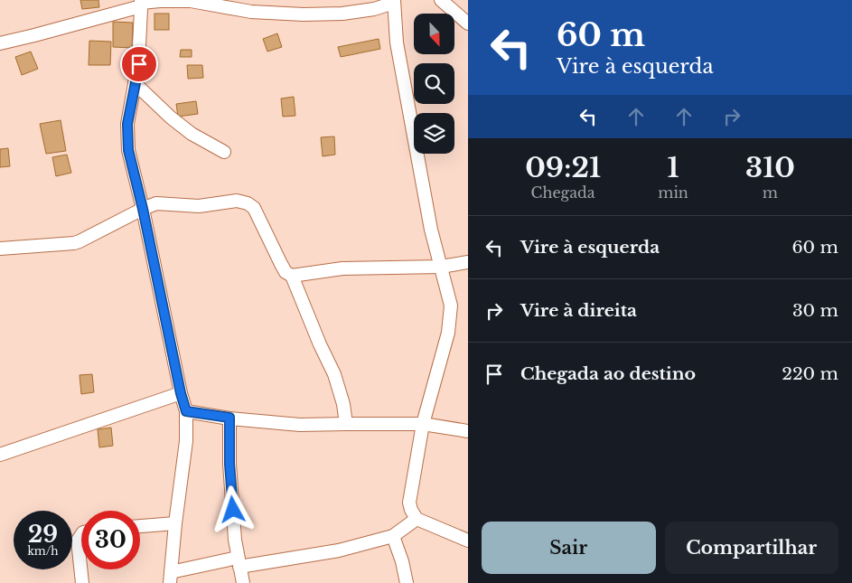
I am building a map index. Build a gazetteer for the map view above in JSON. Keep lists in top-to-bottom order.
{
  "north": "bottom",
  "page": {
    "turn": ["60 m", "Vire à esquerda"],
    "eta": [
      "09:21",
      "Chegada",
      "1",
      "min",
      "310",
      "m"
    ],
    "list": [
      {
        "name": "Vire à esquerda",
        "value": "60 m"
      },
      {
        "name": "Vire à direita",
        "value": "30 m"
      },
      {
        "name": "Chegada ao destino",
        "value": "220 m"
      }
    ],
    "speed": "29 km/h",
    "limit": "30",
    "buttons": ["Sair", "Compartilhar"]
  }
}
